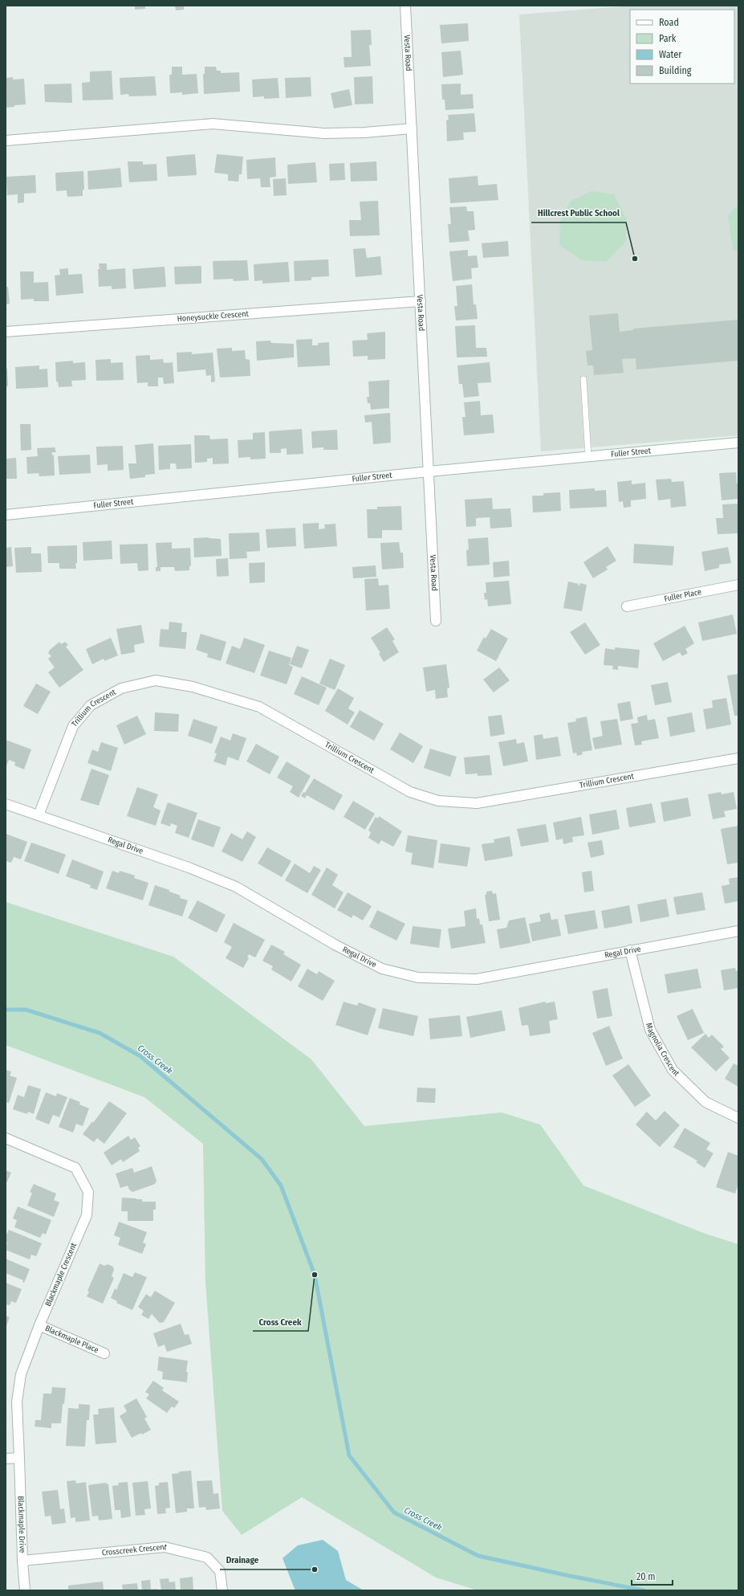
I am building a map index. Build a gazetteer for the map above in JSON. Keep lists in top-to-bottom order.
{
  "streets": {
    "street": [
      "Vesta Road",
      "Honeysuckle Crescent",
      "Fuller Street",
      "Fuller Place",
      "Trillium Crescent",
      "Regal Drive",
      "Magnolia Crescent",
      "Blackmaple Crescent",
      "Blackmaple Place",
      "Blackmaple Drive",
      "Crosscreek Crescent"
    ]
  },
  "crossings": [
    ["Vesta Road", "Honeysuckle Crescent"],
    ["Vesta Road", "Fuller Street"],
    ["Trillium Crescent", "Regal Drive"],
    ["Regal Drive", "Magnolia Crescent"],
    ["Blackmaple Crescent", "Blackmaple Place"],
    ["Blackmaple Crescent", "Blackmaple Drive"],
    ["Blackmaple Drive", "Crosscreek Crescent"]
  ],
  "water": ["Cross Creek"],
  "places": ["Hillcrest Public School", "Cross Creek", "Drainage"],
  "legend": [
    "Road",
    "Park",
    "Water",
    "Building"
  ],
  "scale_bar": "20 m"
}
